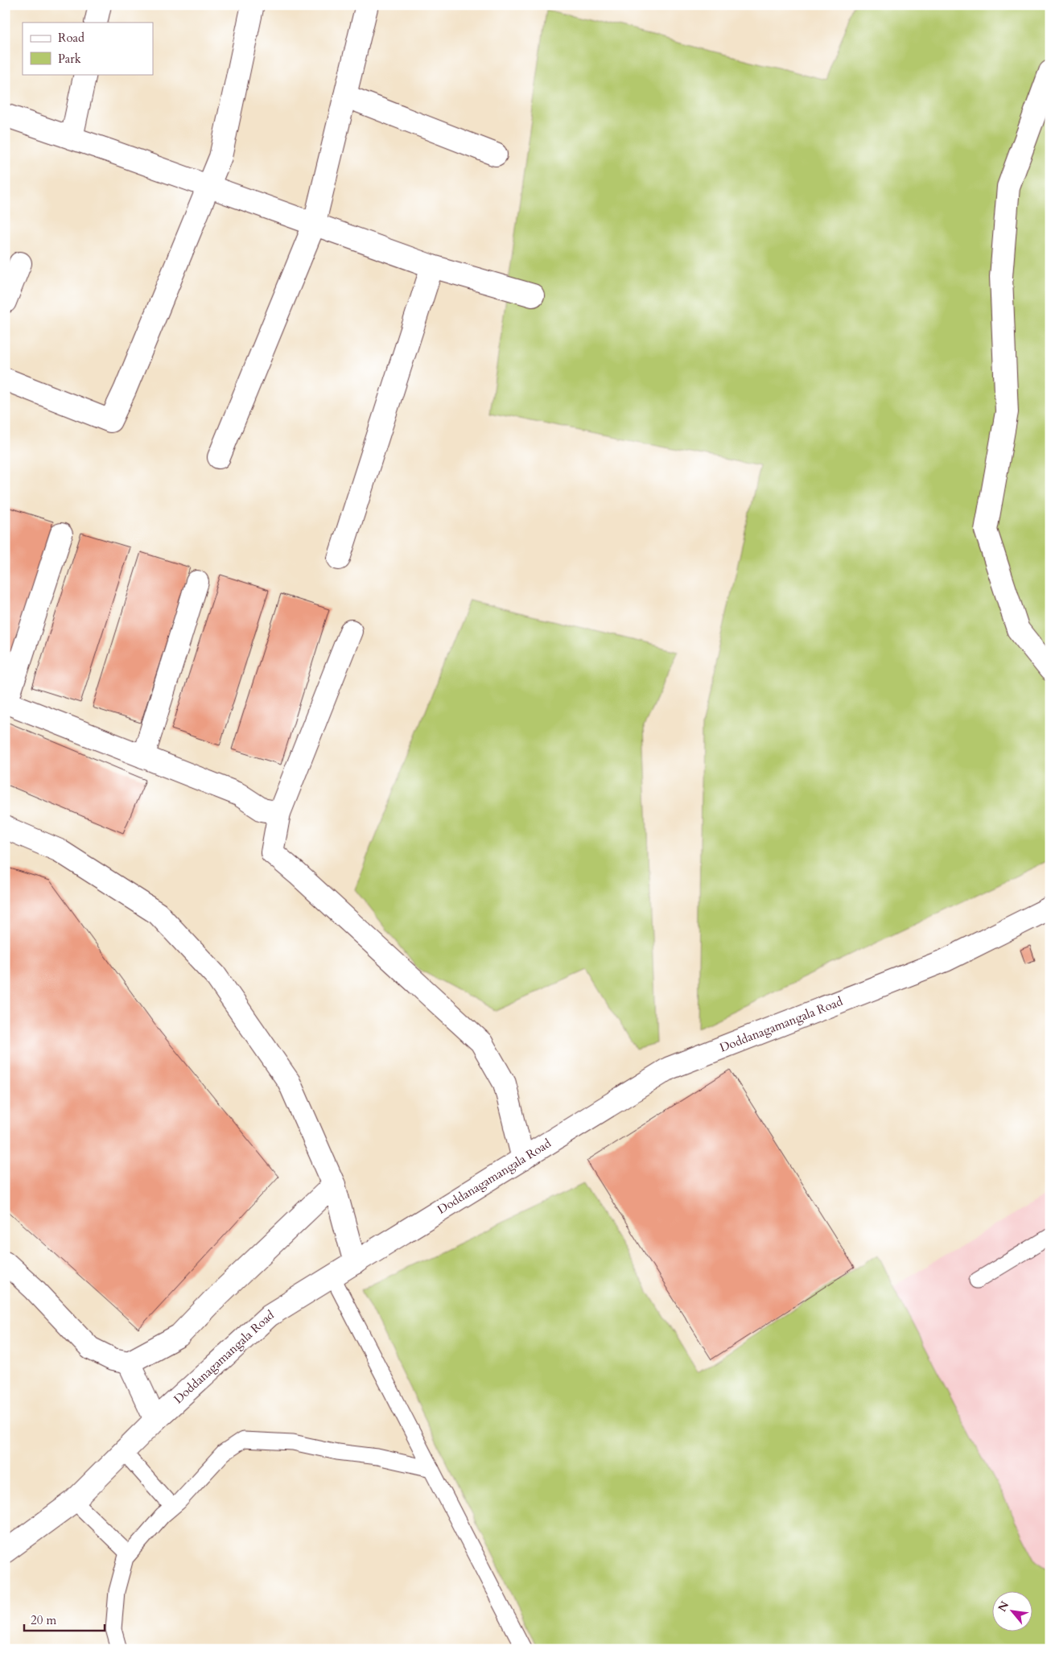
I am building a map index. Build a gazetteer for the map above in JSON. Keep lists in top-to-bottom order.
{
  "streets": {
    "street": ["Doddanagamangala Road"]
  },
  "legend": ["Road", "Park"],
  "scale_bar": "20 m",
  "north": "top left"
}
